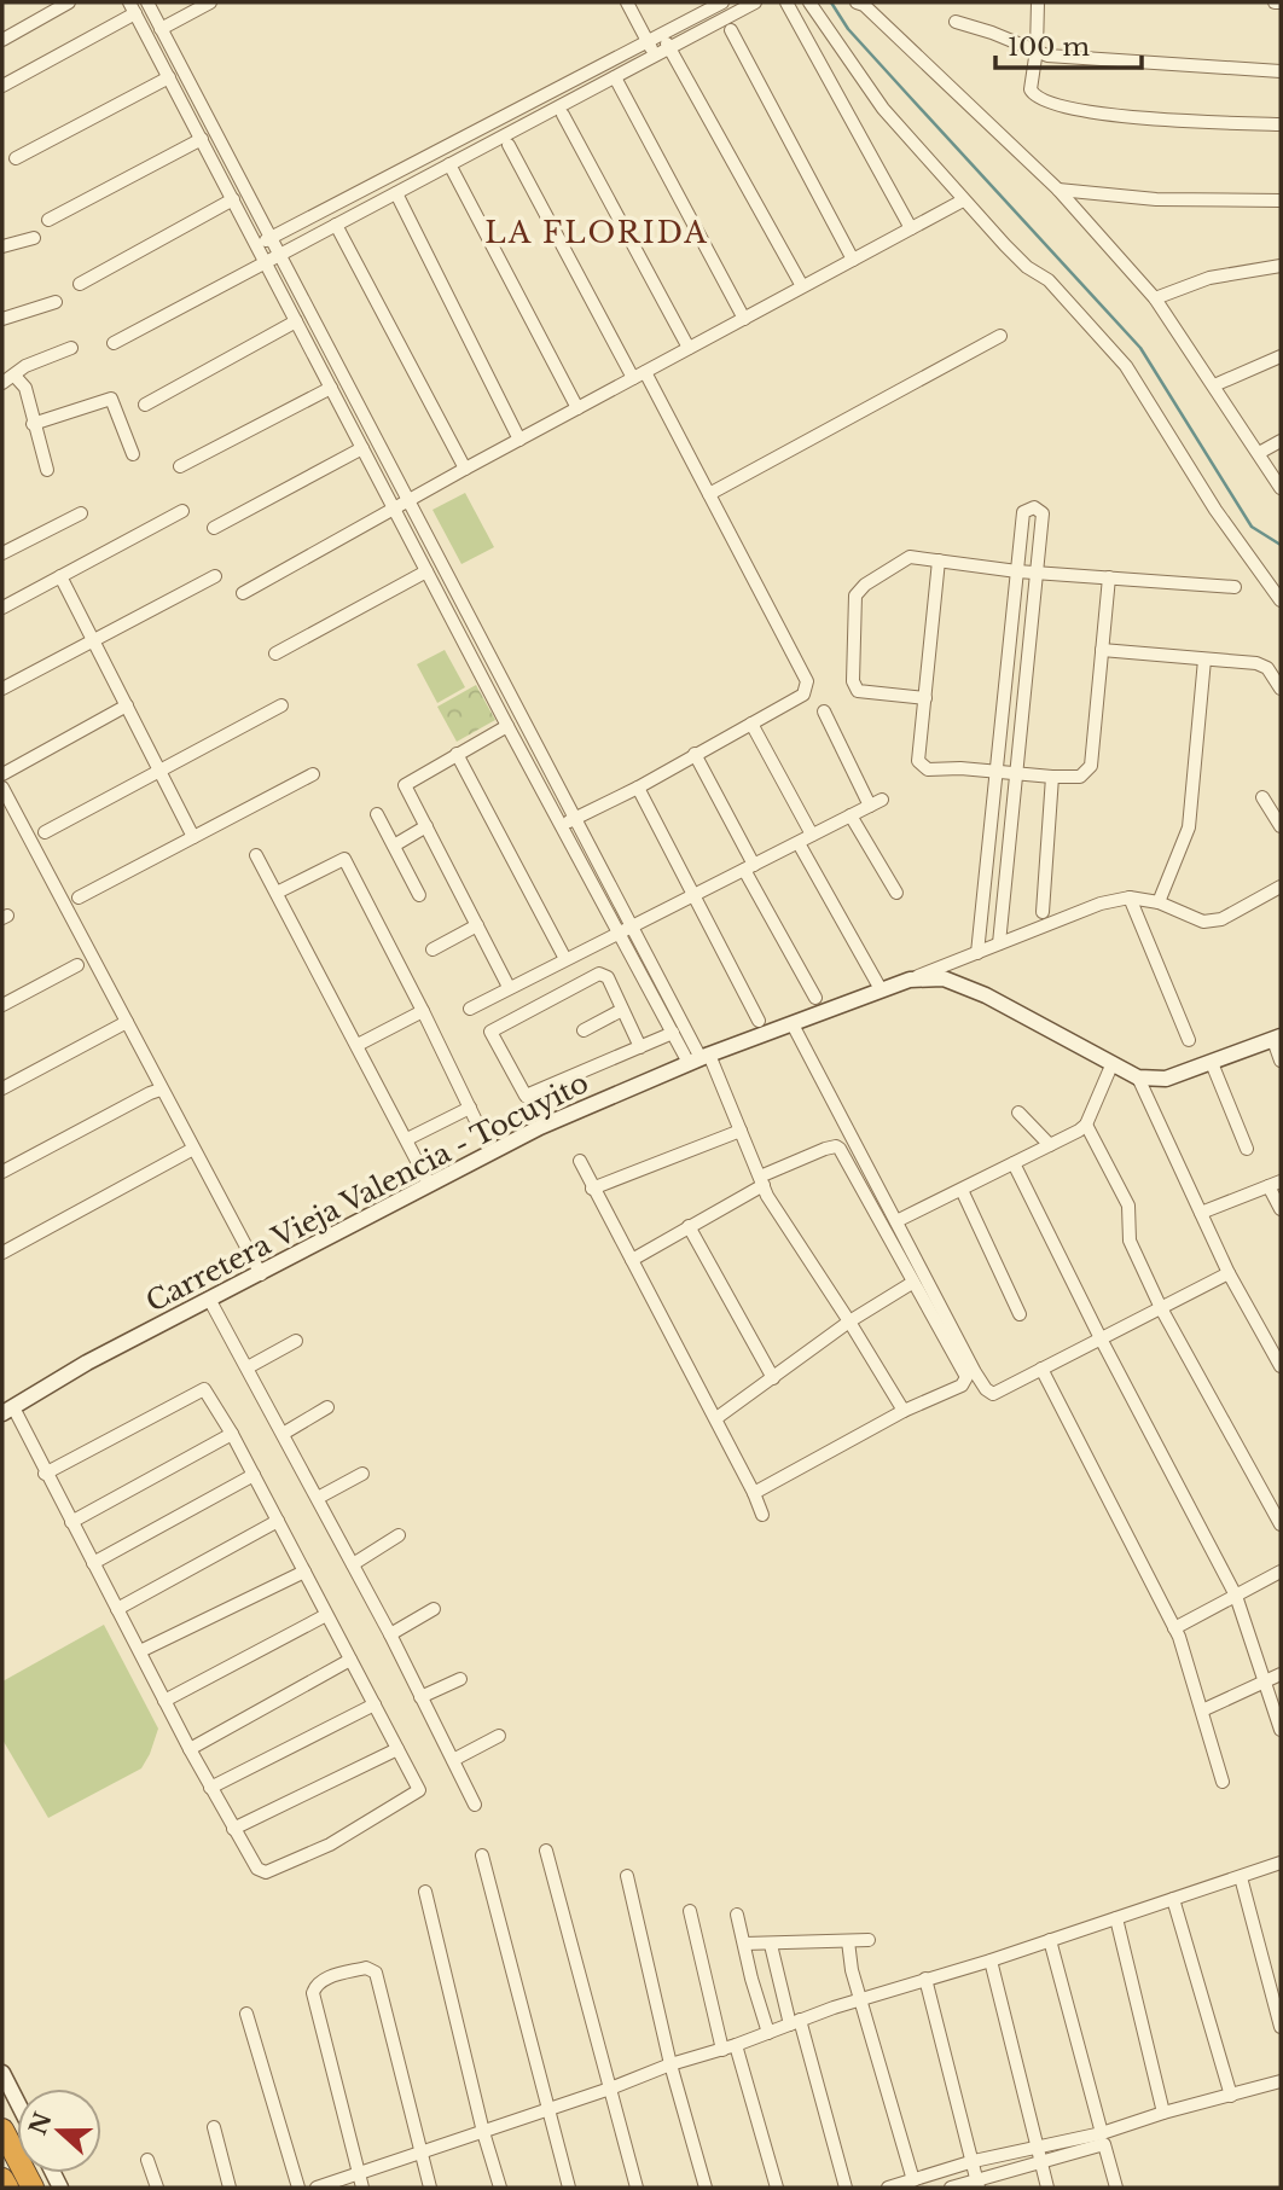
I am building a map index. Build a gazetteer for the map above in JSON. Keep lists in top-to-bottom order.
{
  "streets": {
    "street": ["Carretera Vieja Valencia - Tocuyito"]
  },
  "districts": ["LA FLORIDA"],
  "scale_bar": "100 m",
  "north": "left"
}
